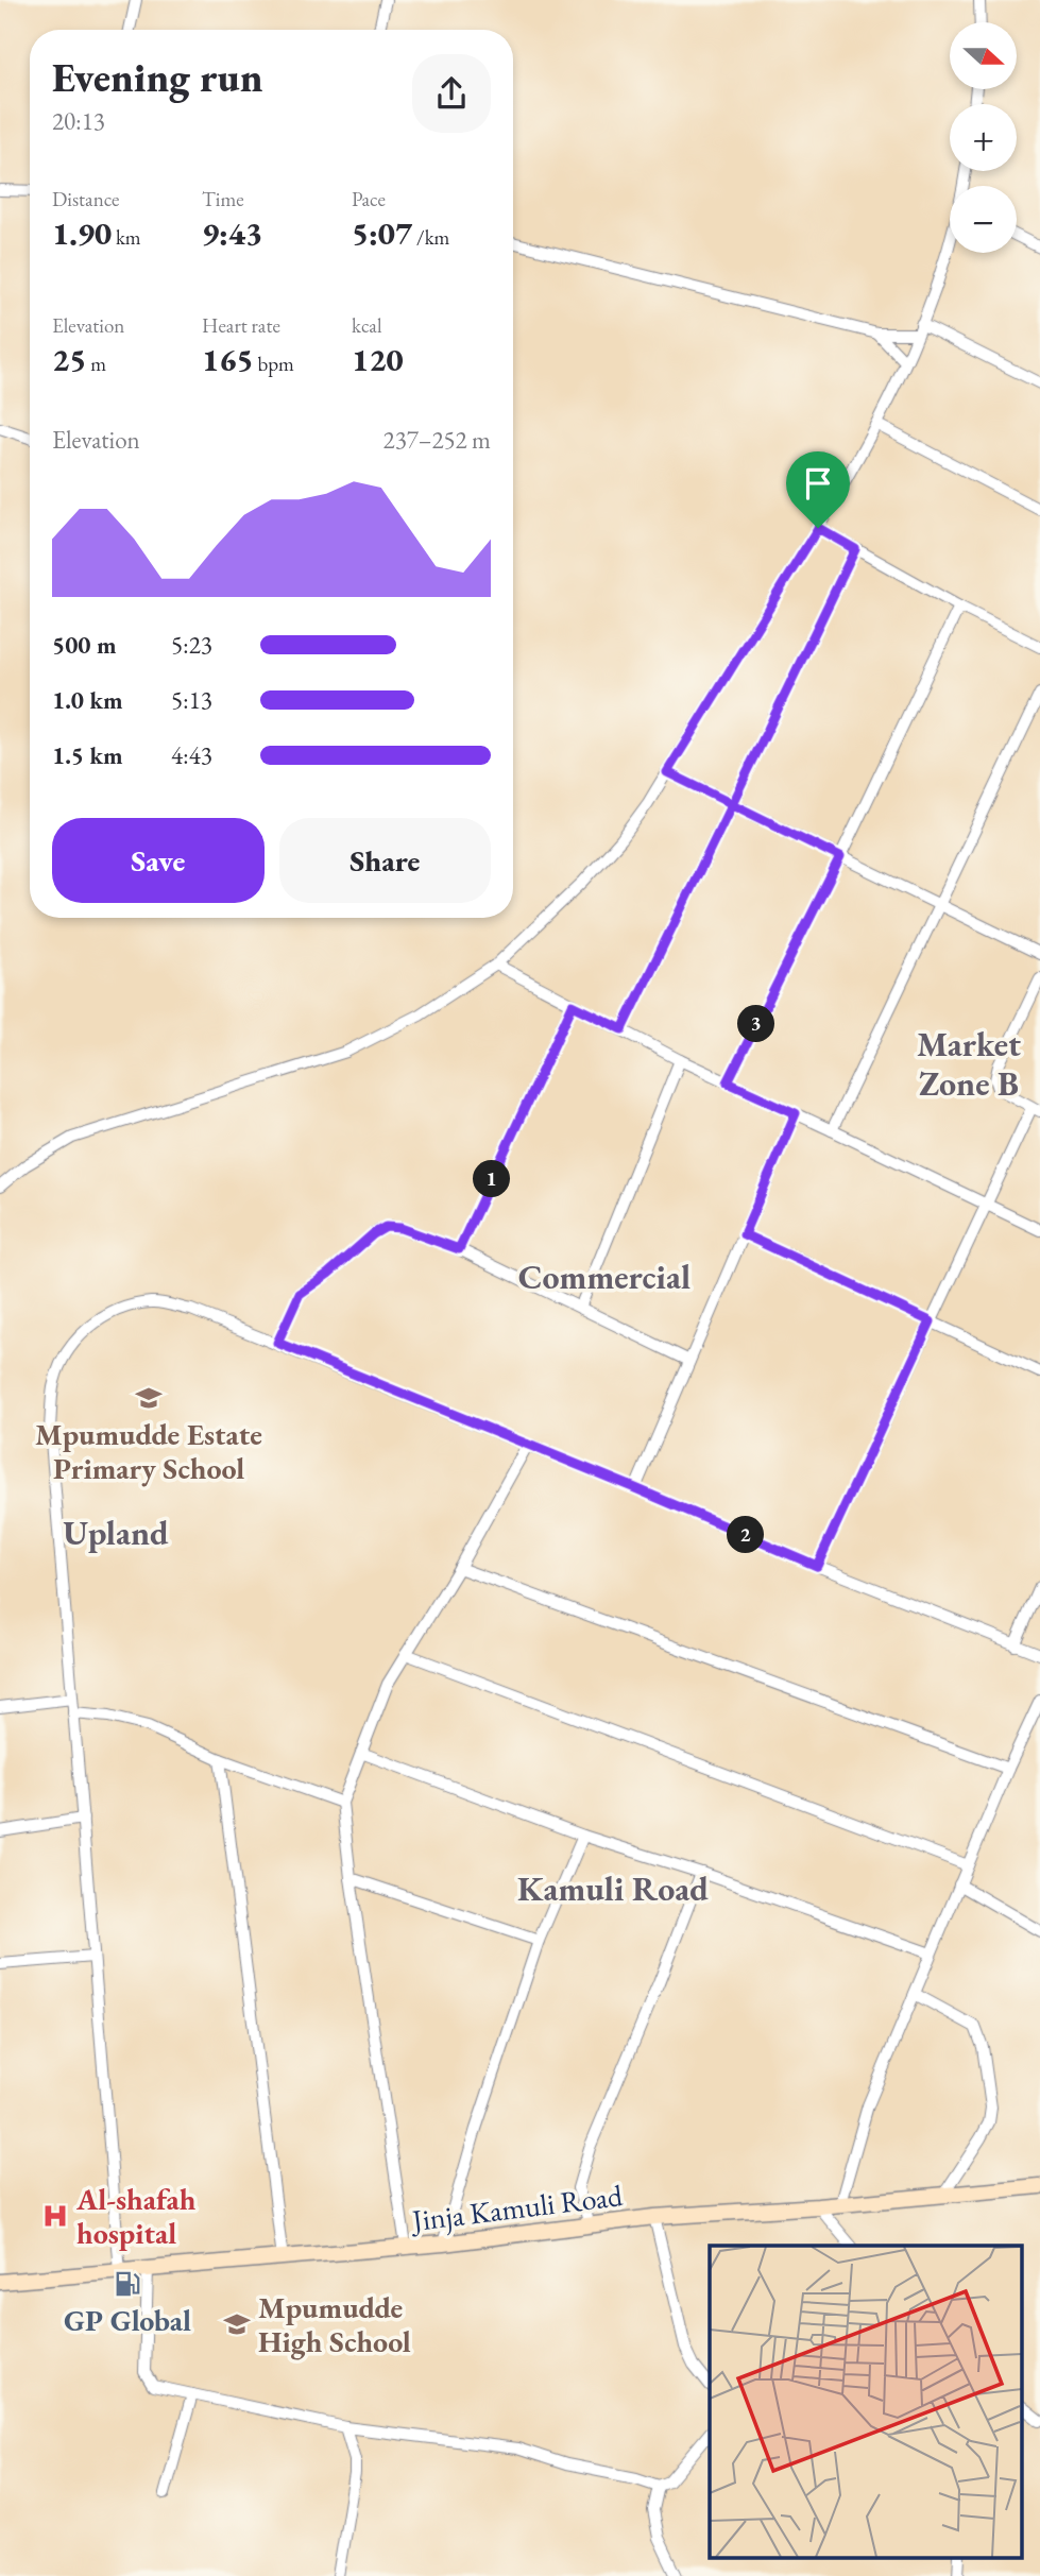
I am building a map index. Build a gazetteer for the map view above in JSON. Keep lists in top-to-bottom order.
{
  "streets": {
    "main road": ["Jinja Kamuli Road"]
  },
  "districts": [
    "Market Zone B",
    "Commercial",
    "Upland",
    "Kamuli Road"
  ],
  "places": {
    "school or university": ["Mpumudde Estate Primary School", "Mpumudde High School"],
    "hospital": ["Al-shafah hospital"],
    "fuel station": ["GP Global"]
  },
  "north": "right",
  "page": {
    "map_buttons": ["+", "−"],
    "heading": ["Evening run", "20:13"],
    "stats": [
      ["Distance", "1.90 km"],
      ["Time", "9:43"],
      ["Pace", "5:07 /km"],
      ["Elevation", "25 m"],
      ["Heart rate", "165 bpm"],
      ["kcal", "120"]
    ],
    "chart": ["Elevation", "237–252 m"],
    "list": [
      {
        "name": "500 m",
        "note": "5:23"
      },
      {
        "name": "1.0 km",
        "note": "5:13"
      },
      {
        "name": "1.5 km",
        "note": "4:43"
      }
    ],
    "buttons": ["Save", "Share"],
    "pins": ["3", "1", "2"]
  }
}
